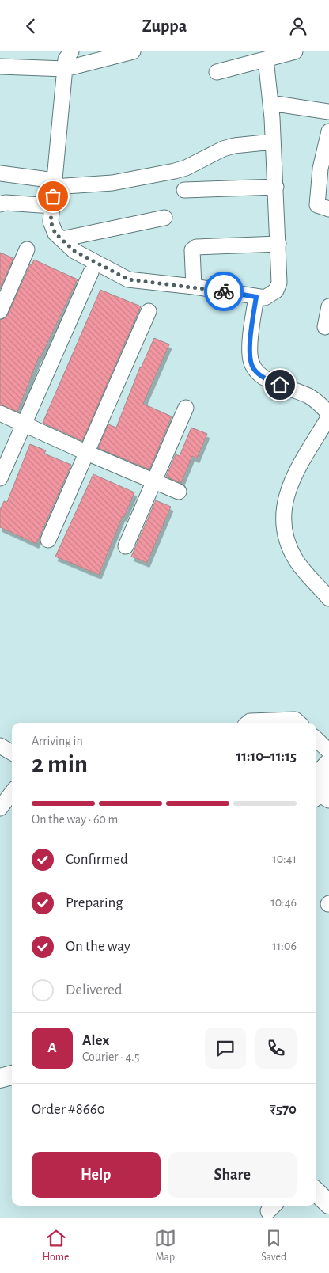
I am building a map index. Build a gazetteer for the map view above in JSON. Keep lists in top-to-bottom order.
{
  "page": {
    "header": "Zuppa",
    "heading": ["2 min", "Arriving in", "11:10–11:15"],
    "panel": [
      "Alex",
      "Courier · 4.5",
      "Order #8660",
      "₹570"
    ],
    "bar": "On the way · 60 m",
    "list": [
      ["Confirmed", "10:41"],
      ["Preparing", "10:46"],
      ["On the way", "11:06"],
      "Delivered"
    ],
    "round": "A",
    "buttons": ["Help", "Share"],
    "tabs": ["Home", "Map", "Saved"]
  }
}
